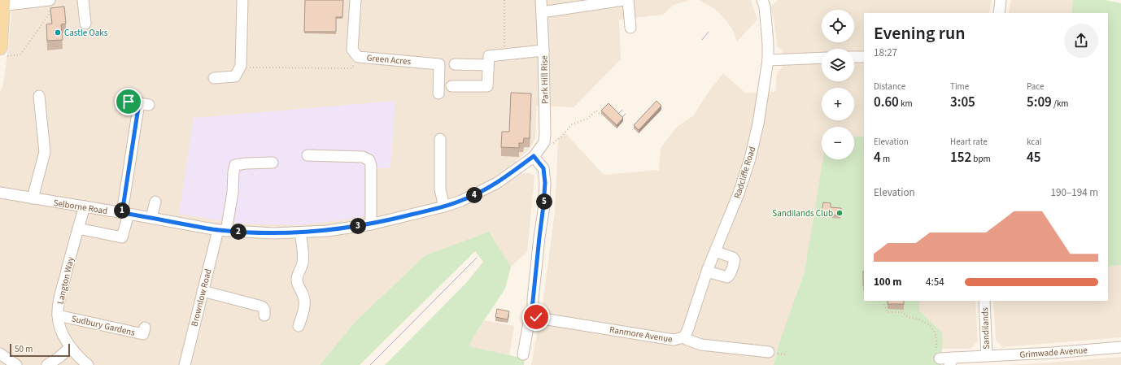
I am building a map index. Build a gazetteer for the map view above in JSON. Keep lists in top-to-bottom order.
{
  "streets": {
    "street": [
      "Green Acres",
      "Park Hill Rise",
      "Radcliffe Road",
      "Selborne Road",
      "Langton Way",
      "Brownlow Road",
      "Sudbury Gardens",
      "Sandilands",
      "Ranmore Avenue",
      "Grimwade Avenue"
    ]
  },
  "crossings": [
    ["Radcliffe Road", "Ranmore Avenue"],
    ["Selborne Road", "Langton Way"],
    ["Selborne Road", "Brownlow Road"],
    ["Langton Way", "Sudbury Gardens"],
    ["Sandilands", "Grimwade Avenue"]
  ],
  "places": ["Castle Oaks", "Sandilands Club"],
  "scale_bar": "50 m",
  "page": {
    "map_buttons": ["+", "−"],
    "heading": ["Evening run", "18:27"],
    "stats": [
      ["Distance", "0.60 km"],
      ["Time", "3:05"],
      ["Pace", "5:09 /km"],
      ["Elevation", "4 m"],
      ["Heart rate", "152 bpm"],
      ["kcal", "45"]
    ],
    "chart": ["Elevation", "190–194 m"],
    "pins": [
      "4",
      "5",
      "1",
      "3",
      "2"
    ],
    "list": [
      {
        "name": "100 m",
        "note": "4:54"
      }
    ],
    "scale": "50 m"
  }
}
